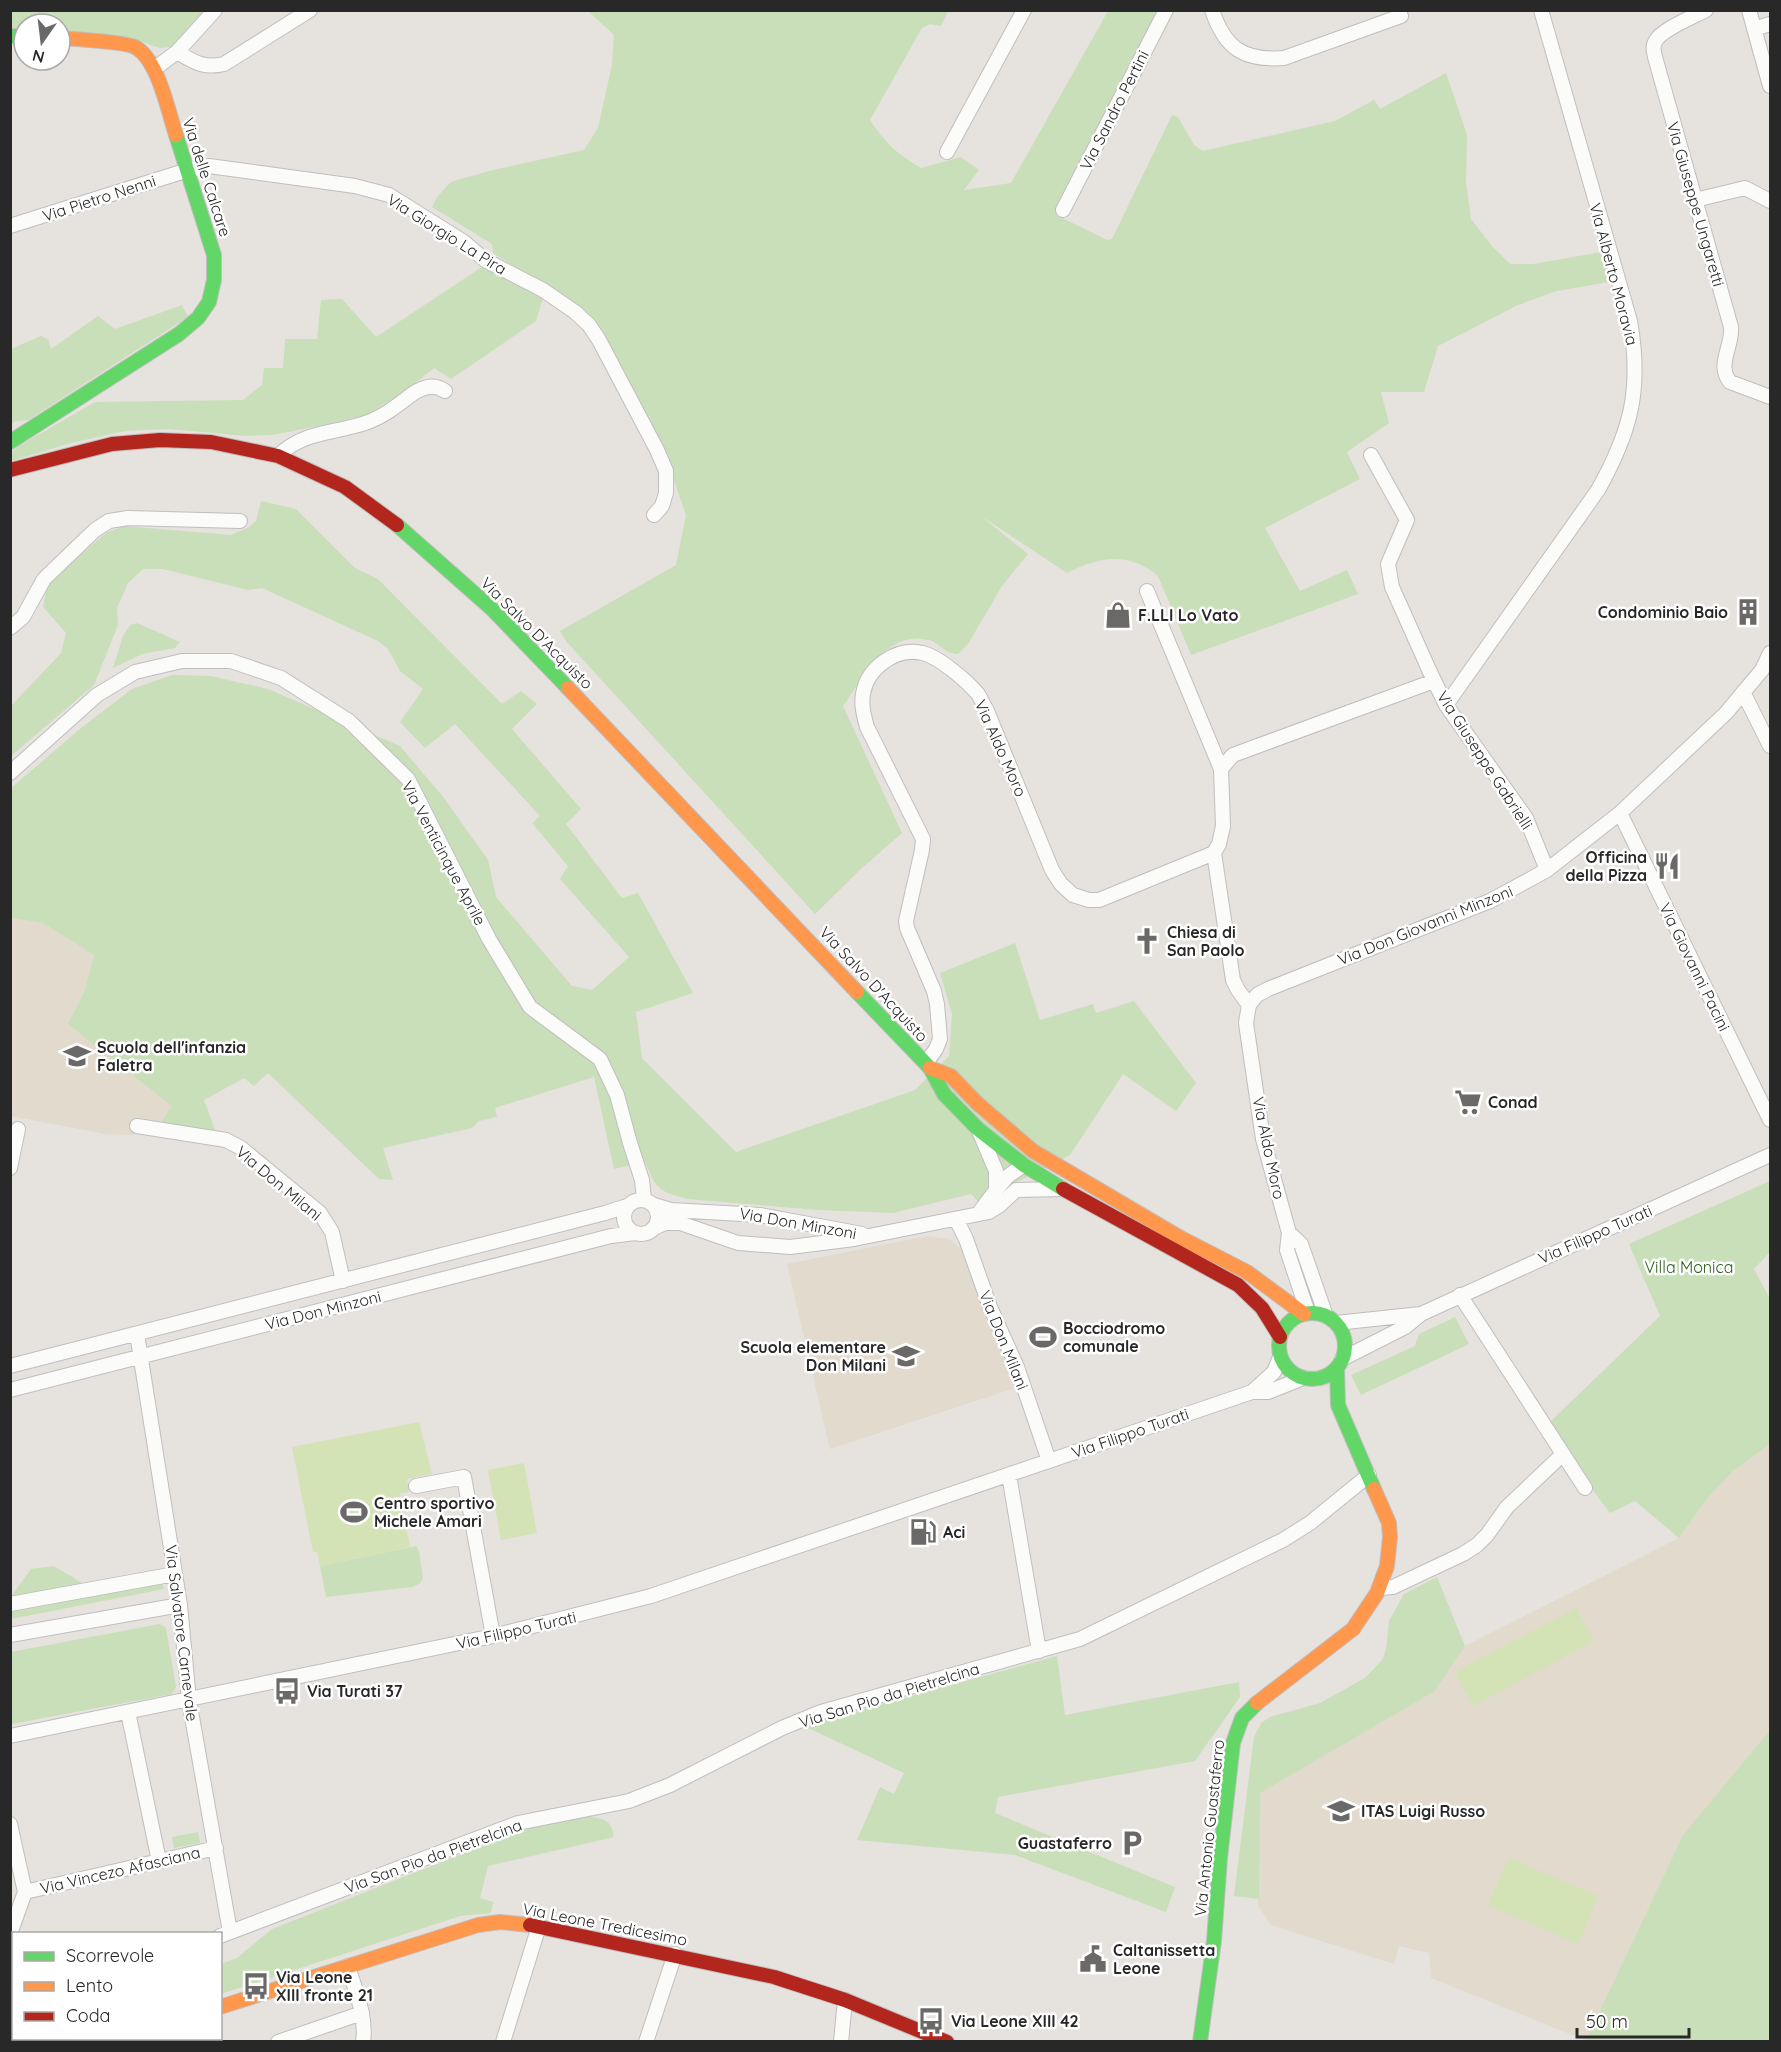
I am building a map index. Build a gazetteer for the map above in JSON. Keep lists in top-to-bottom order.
{
  "streets": {
    "street": [
      "Via Sandro Pertini",
      "Via delle Calcare",
      "Via Pietro Nenni",
      "Via Giuseppe Ungaretti",
      "Via Giorgio La Pira",
      "Via Alberto Moravia",
      "Via Salvo D'Acquisto",
      "Via Aldo Moro",
      "Via Giuseppe Gabrielli",
      "Via Venticinque Aprile",
      "Via Don Giovanni Minzoni",
      "Via Giovanni Pacini",
      "Via Don Milani",
      "Via Don Minzoni",
      "Via Filippo Turati",
      "Via Salvatore Carnevale",
      "Via San Pio da Pietrelcina",
      "Via Antonio Guastaferro",
      "Via Vincezo Afasciana",
      "Via Leone Tredicesimo"
    ]
  },
  "crossings": [
    ["Via delle Calcare", "Via Pietro Nenni"],
    ["Via delle Calcare", "Via Giorgio La Pira"],
    ["Via Pietro Nenni", "Via Giorgio La Pira"],
    ["Via Alberto Moravia", "Via Giuseppe Gabrielli"],
    ["Via Salvo D'Acquisto", "Via Aldo Moro"],
    ["Via Salvo D'Acquisto", "Via Filippo Turati"],
    ["Via Aldo Moro", "Via Don Giovanni Minzoni"],
    ["Via Giuseppe Gabrielli", "Via Don Giovanni Minzoni"],
    ["Via Venticinque Aprile", "Via Don Minzoni"],
    ["Via Don Giovanni Minzoni", "Via Giovanni Pacini"],
    ["Via Don Milani", "Via Don Minzoni"],
    ["Via Don Milani", "Via Filippo Turati"],
    ["Via Don Minzoni", "Via Salvatore Carnevale"],
    ["Via Filippo Turati", "Via Salvatore Carnevale"],
    ["Via Salvatore Carnevale", "Via San Pio da Pietrelcina"],
    ["Via Salvatore Carnevale", "Via Vincezo Afasciana"],
    ["Via San Pio da Pietrelcina", "Via Antonio Guastaferro"]
  ],
  "parks": ["Villa Monica"],
  "places": {
    "building": ["Condominio Baio"],
    "shop": ["F.LLI Lo Vato"],
    "restaurant": ["Officina della Pizza"],
    "church": ["Chiesa di San Paolo"],
    "school or university": ["Scuola dell'infanzia Faletra", "Scuola elementare Don Milani", "ITAS Luigi Russo"],
    "supermarket": ["Conad"],
    "sports": ["Bocciodromo comunale", "Centro sportivo Michele Amari"],
    "fuel station": ["Aci"],
    "bus stop": ["Via Turati 37", "Via Leone XIII fronte 21", "Via Leone XIII 42"],
    "parking": ["Guastaferro"],
    "public building": ["Caltanissetta Leone"]
  },
  "legend": ["Scorrevole", "Lento", "Coda"],
  "scale_bar": "50 m",
  "north": "bottom"
}
